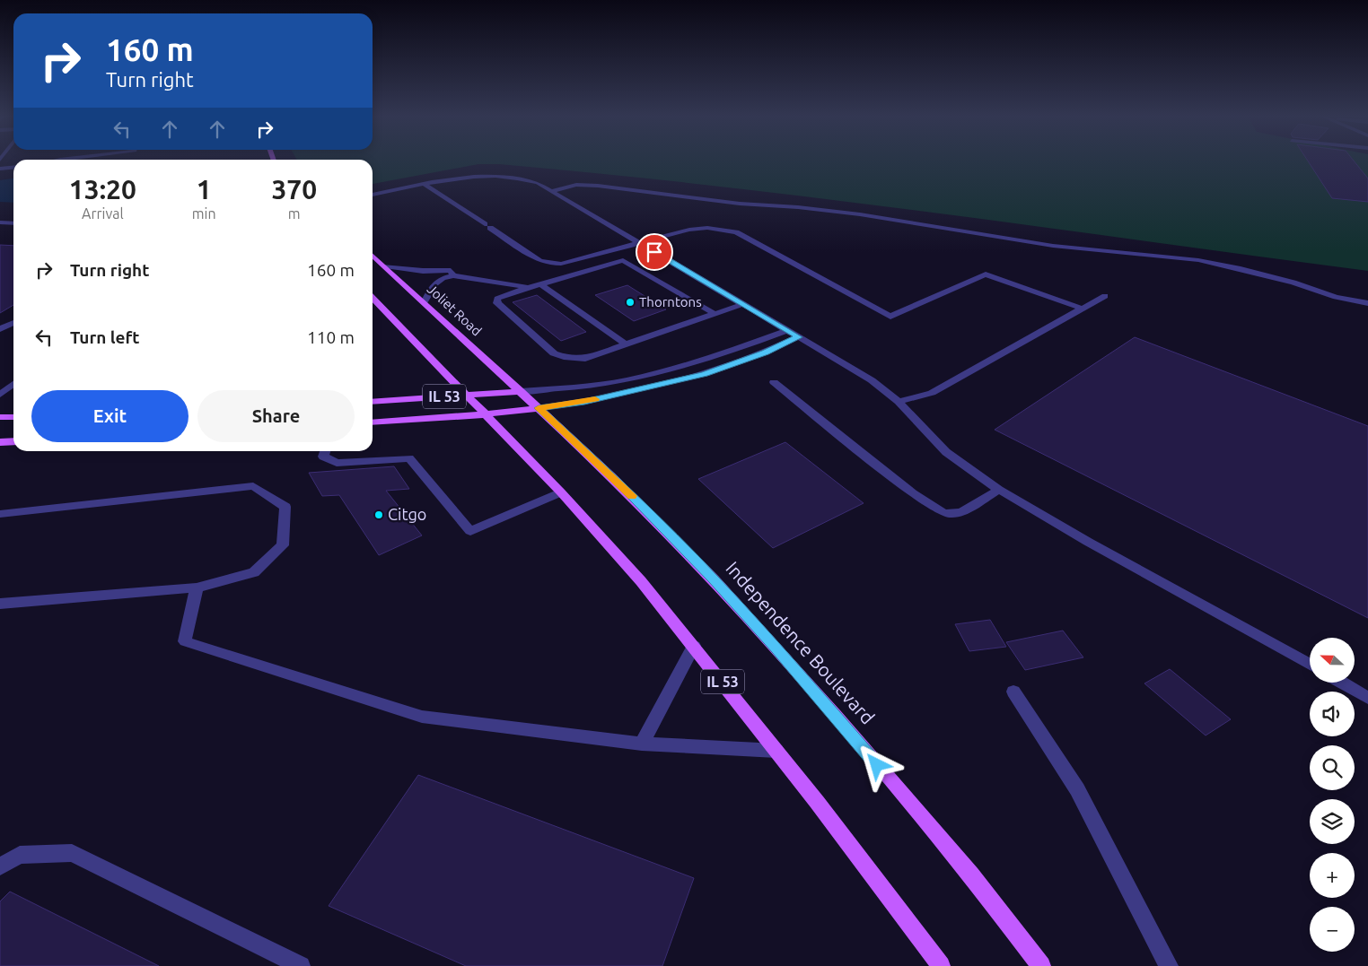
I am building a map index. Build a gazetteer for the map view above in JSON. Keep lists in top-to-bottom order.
{
  "streets": {
    "main road": ["Joliet Road", "IL 53", "Independence Boulevard"]
  },
  "crossings": [
    ["Joliet Road", "IL 53"],
    ["Joliet Road", "Independence Boulevard"],
    ["IL 53", "Independence Boulevard"]
  ],
  "places": ["Thorntons", "Citgo"],
  "north": "left",
  "page": {
    "turn": ["160 m", "Turn right"],
    "eta": [
      "13:20",
      "Arrival",
      "1",
      "min",
      "370",
      "m"
    ],
    "list": [
      {
        "name": "Turn right",
        "value": "160 m"
      },
      {
        "name": "Turn left",
        "value": "110 m"
      }
    ],
    "buttons": ["Exit", "Share"],
    "map_buttons": ["+", "−"]
  }
}
